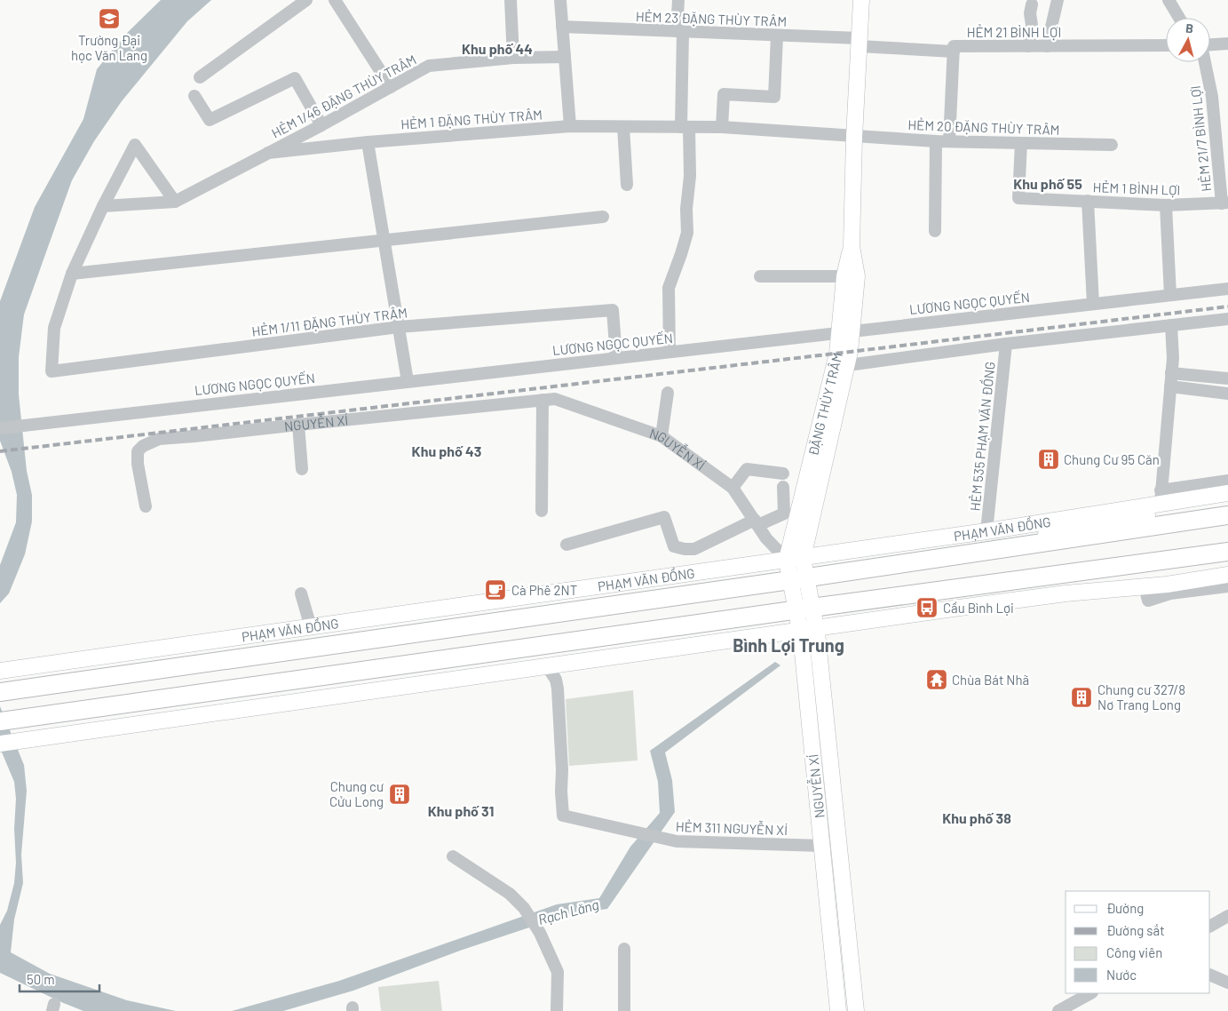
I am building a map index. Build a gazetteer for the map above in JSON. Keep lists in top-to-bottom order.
{
  "streets": {
    "highway": ["PHẠM VĂN ĐỒNG"],
    "main road": ["ĐẶNG THÙY TRÂM", "NGUYỄN XÍ"],
    "street": [
      "HẺM 23 ĐẶNG THÙY TRÂM",
      "HẺM 21 BÌNH LỢI",
      "HẺM 1/46 ĐẶNG THÙY TRÂM",
      "HẺM 1 ĐẶNG THÙY TRÂM",
      "HẺM 20 ĐẶNG THÙY TRÂM",
      "HẺM 21/7 BÌNH LỢI",
      "HẺM 1 BÌNH LỢI",
      "LƯƠNG NGỌC QUYẾN",
      "HẺM 1/11 ĐẶNG THÙY TRÂM",
      "HẺM 535 PHẠM VĂN ĐỒNG",
      "HẺM 311 NGUYỄN XÍ"
    ]
  },
  "crossings": [
    ["HẺM 23 ĐẶNG THÙY TRÂM", "HẺM 21 BÌNH LỢI"],
    ["HẺM 23 ĐẶNG THÙY TRÂM", "ĐẶNG THÙY TRÂM"],
    ["HẺM 21 BÌNH LỢI", "ĐẶNG THÙY TRÂM"],
    ["HẺM 1/46 ĐẶNG THÙY TRÂM", "HẺM 1 ĐẶNG THÙY TRÂM"],
    ["HẺM 1 ĐẶNG THÙY TRÂM", "HẺM 20 ĐẶNG THÙY TRÂM"],
    ["HẺM 1 ĐẶNG THÙY TRÂM", "ĐẶNG THÙY TRÂM"],
    ["HẺM 20 ĐẶNG THÙY TRÂM", "HẺM 1 BÌNH LỢI"],
    ["HẺM 20 ĐẶNG THÙY TRÂM", "ĐẶNG THÙY TRÂM"],
    ["HẺM 21/7 BÌNH LỢI", "HẺM 1 BÌNH LỢI"],
    ["LƯƠNG NGỌC QUYẾN", "HẺM 1/11 ĐẶNG THÙY TRÂM"],
    ["LƯƠNG NGỌC QUYẾN", "ĐẶNG THÙY TRÂM"],
    ["ĐẶNG THÙY TRÂM", "NGUYỄN XÍ"],
    ["ĐẶNG THÙY TRÂM", "PHẠM VĂN ĐỒNG"],
    ["NGUYỄN XÍ", "PHẠM VĂN ĐỒNG"],
    ["NGUYỄN XÍ", "HẺM 311 NGUYỄN XÍ"],
    ["HẺM 535 PHẠM VĂN ĐỒNG", "PHẠM VĂN ĐỒNG"]
  ],
  "districts": [
    "Khu phố 44",
    "Khu phố 55",
    "Khu phố 43",
    "Bình Lợi Trung",
    "Khu phố 31",
    "Khu phố 38"
  ],
  "water": ["Rạch Lăng"],
  "places": {
    "school or university": ["Trường Đại học Văn Lang"],
    "building": ["Chung Cư 95 Căn", "Chung cư 327/8 Nơ Trang Long", "Chung cư Cửu Long"],
    "cafe": ["Cà Phê 2NT"],
    "bus stop": ["Cầu Bình Lợi"],
    "temple": ["Chùa Bát Nhã"]
  },
  "legend": [
    "Đường",
    "Đường sắt",
    "Công viên",
    "Nước"
  ],
  "scale_bar": "50 m",
  "north": "top"
}
